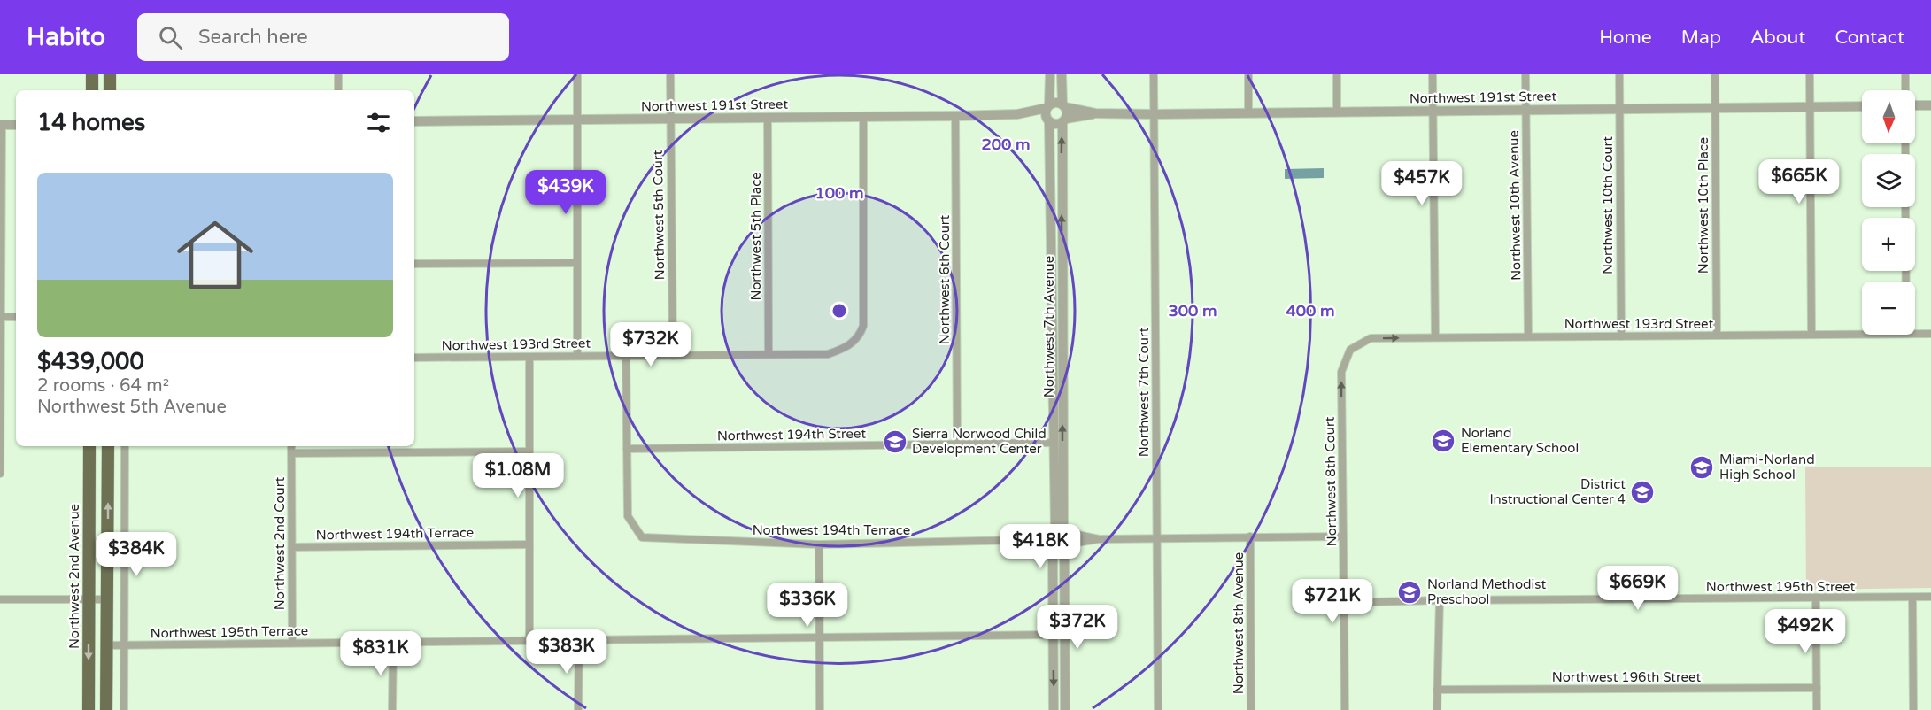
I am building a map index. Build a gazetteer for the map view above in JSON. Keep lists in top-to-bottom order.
{
  "streets": {
    "main road": ["Northwest 2nd Avenue"],
    "street": [
      "Northwest 191st Street",
      "Northwest 10th Avenue",
      "Northwest 10th Court",
      "Northwest 10th Place",
      "Northwest 5th Court",
      "Northwest 5th Place",
      "Northwest 6th Court",
      "Northwest 193rd Street",
      "Northwest 7th Avenue",
      "Northwest 7th Court",
      "Northwest 194th Street",
      "Northwest 8th Court",
      "Northwest 194th Terrace",
      "Northwest 2nd Court",
      "Northwest 195th Street",
      "Northwest 8th Avenue",
      "Northwest 195th Terrace",
      "Northwest 196th Street"
    ]
  },
  "crossings": [
    ["Northwest 191st Street", "Northwest 10th Avenue"],
    ["Northwest 191st Street", "Northwest 10th Court"],
    ["Northwest 191st Street", "Northwest 10th Place"],
    ["Northwest 191st Street", "Northwest 5th Court"],
    ["Northwest 191st Street", "Northwest 5th Place"],
    ["Northwest 191st Street", "Northwest 6th Court"],
    ["Northwest 191st Street", "Northwest 193rd Street"],
    ["Northwest 191st Street", "Northwest 7th Avenue"],
    ["Northwest 191st Street", "Northwest 7th Court"],
    ["Northwest 10th Avenue", "Northwest 193rd Street"],
    ["Northwest 10th Court", "Northwest 193rd Street"],
    ["Northwest 10th Place", "Northwest 193rd Street"],
    ["Northwest 5th Court", "Northwest 193rd Street"],
    ["Northwest 5th Place", "Northwest 193rd Street"],
    ["Northwest 6th Court", "Northwest 194th Street"],
    ["Northwest 193rd Street", "Northwest 8th Court"],
    ["Northwest 7th Avenue", "Northwest 194th Street"],
    ["Northwest 7th Avenue", "Northwest 194th Terrace"],
    ["Northwest 7th Avenue", "Northwest 195th Terrace"],
    ["Northwest 7th Court", "Northwest 194th Terrace"],
    ["Northwest 194th Street", "Northwest 194th Terrace"],
    ["Northwest 8th Court", "Northwest 194th Terrace"],
    ["Northwest 8th Court", "Northwest 195th Street"],
    ["Northwest 194th Terrace", "Northwest 2nd Court"],
    ["Northwest 194th Terrace", "Northwest 8th Avenue"],
    ["Northwest 2nd Court", "Northwest 195th Terrace"]
  ],
  "one_way": ["Northwest 8th Court"],
  "places": {
    "school or university": [
      "Norland Elementary School",
      "Sierra Norwood Child Development Center",
      "Miami-Norland High School",
      "District Instructional Center 4",
      "Norland Methodist Preschool"
    ]
  },
  "north": "bottom",
  "page": {
    "header": "Habito",
    "search": "Search here",
    "nav": [
      "Home",
      "Map",
      "About",
      "Contact"
    ],
    "map_buttons": ["+", "−"],
    "heading": "14 homes",
    "list": [
      {
        "name": "$439,000",
        "note": "2 rooms · 64 m² · Northwest 5th Avenue"
      }
    ],
    "price": [
      "$665K",
      "$457K",
      "$439K",
      "$732K",
      "$1.08M",
      "$418K",
      "$384K",
      "$669K",
      "$721K",
      "$336K",
      "$372K",
      "$492K",
      "$383K",
      "$831K"
    ]
  },
  "rings": [
    "200 m",
    "100 m",
    "300 m",
    "400 m"
  ]
}
